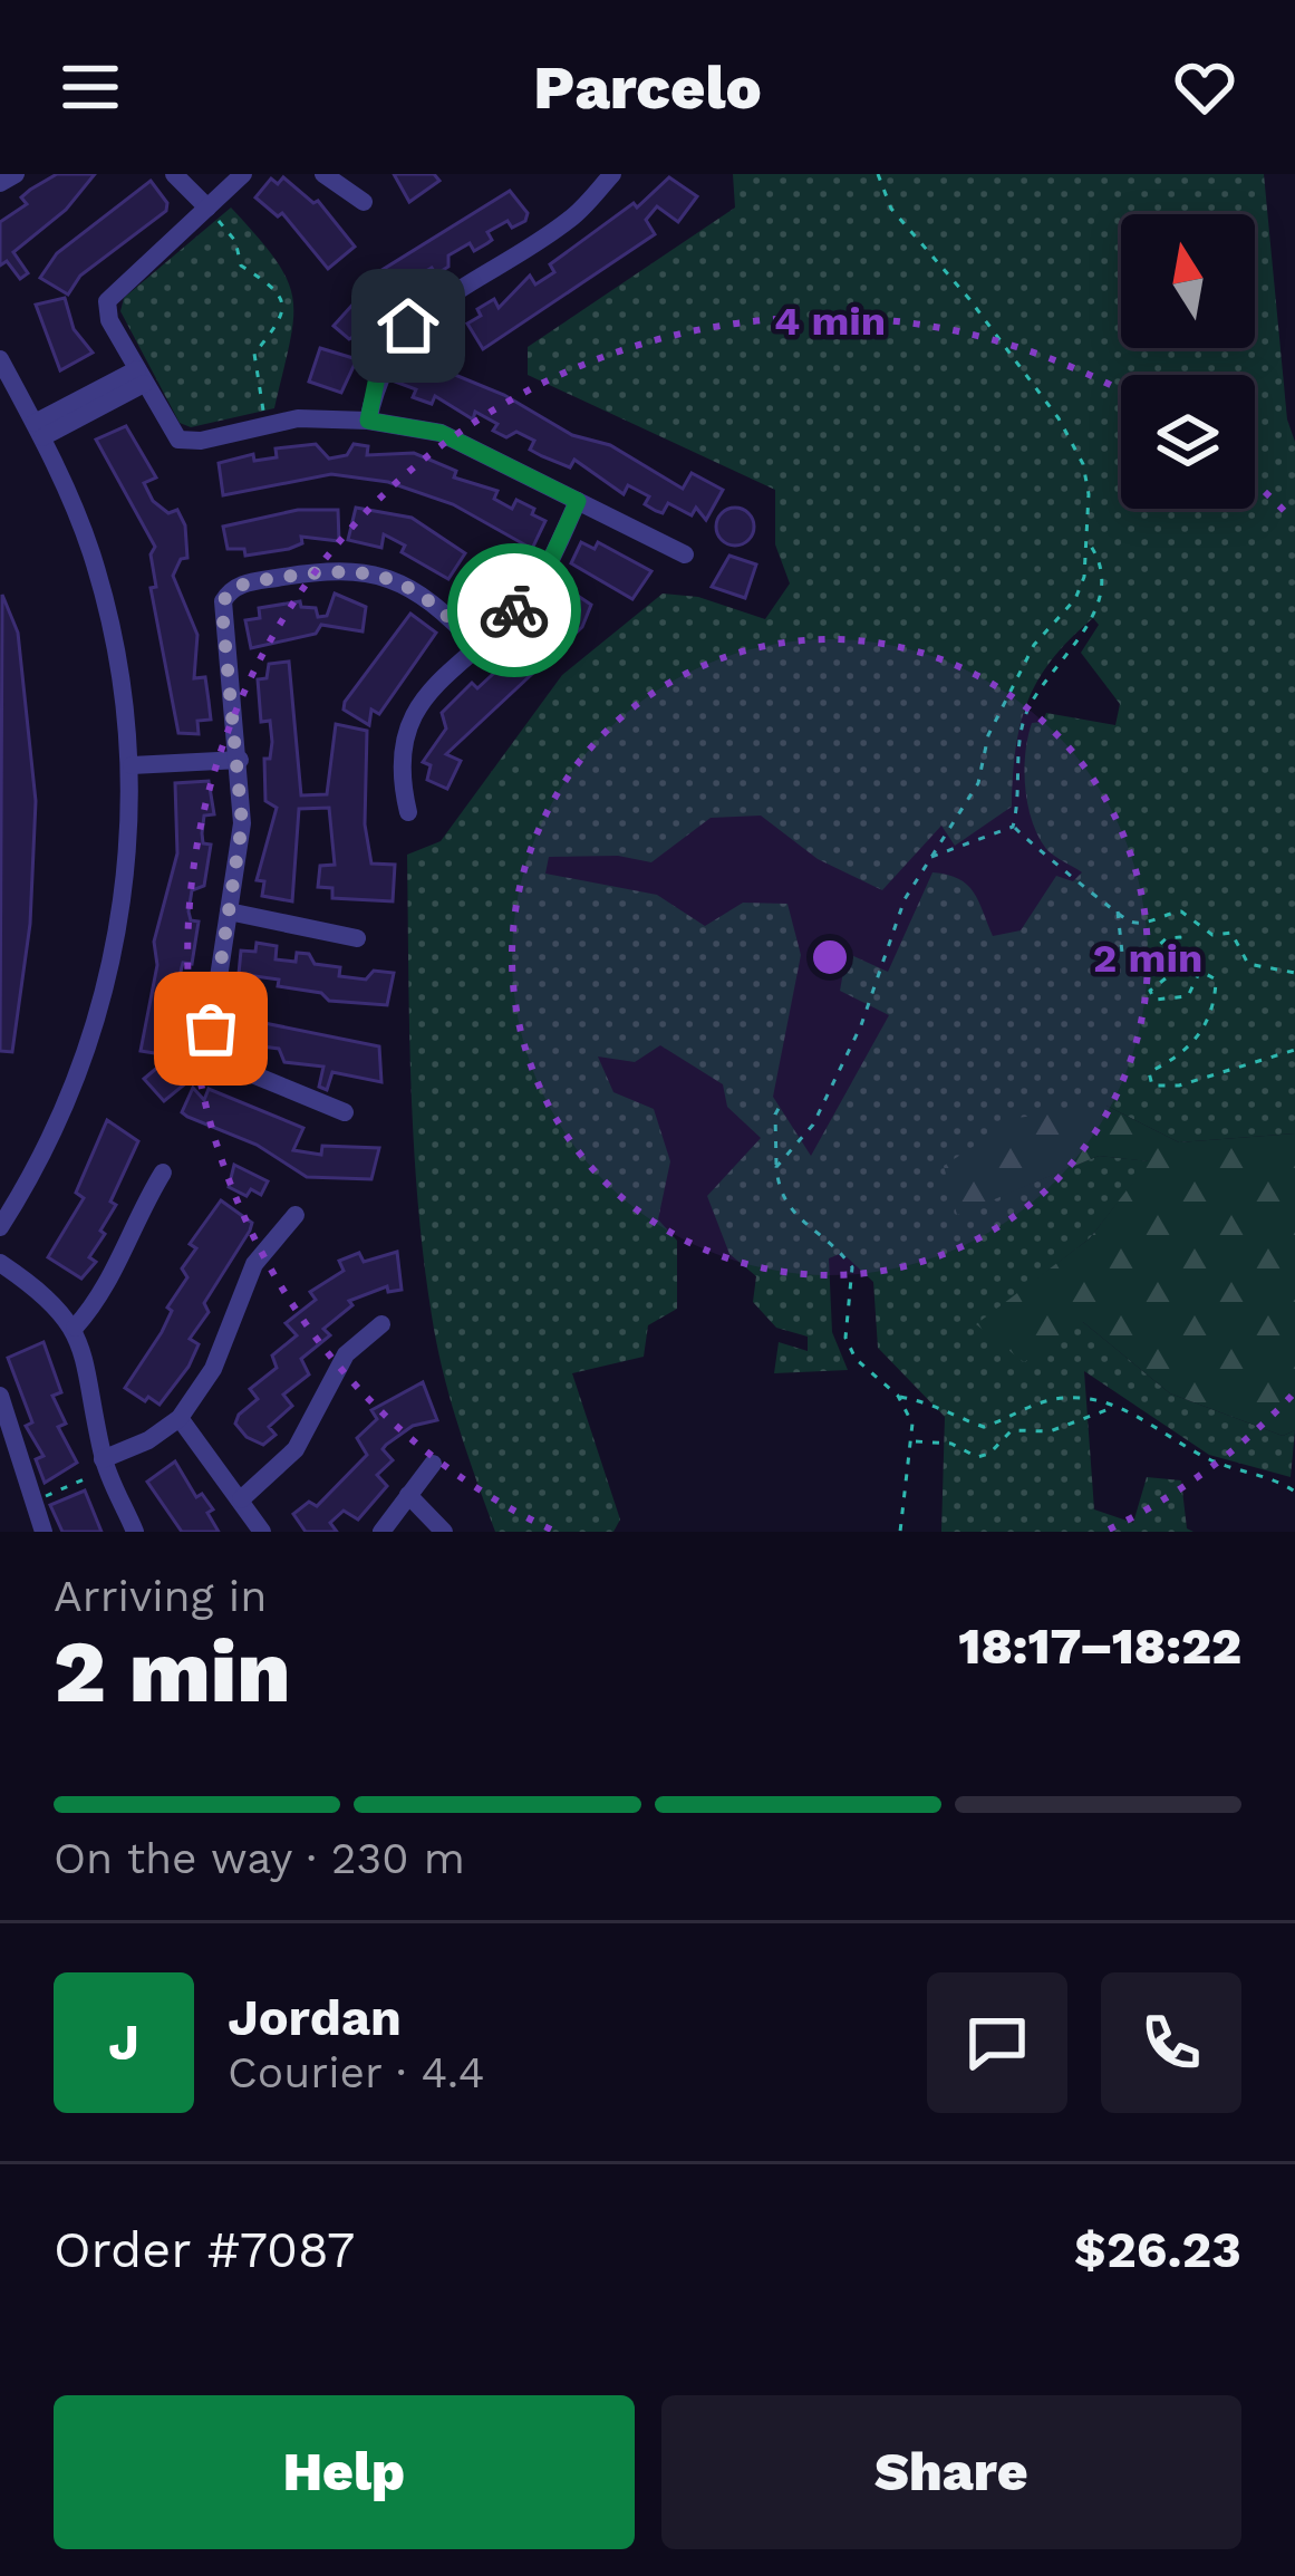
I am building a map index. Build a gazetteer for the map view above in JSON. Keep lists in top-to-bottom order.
{
  "north": "top",
  "page": {
    "header": "Parcelo",
    "heading": ["2 min", "Arriving in", "18:17–18:22"],
    "panel": [
      "Jordan",
      "Courier · 4.4",
      "Order #7087",
      "$26.23"
    ],
    "bar": "On the way · 230 m",
    "round": "J",
    "buttons": ["Help", "Share"]
  },
  "rings": ["4 min", "2 min"]
}
